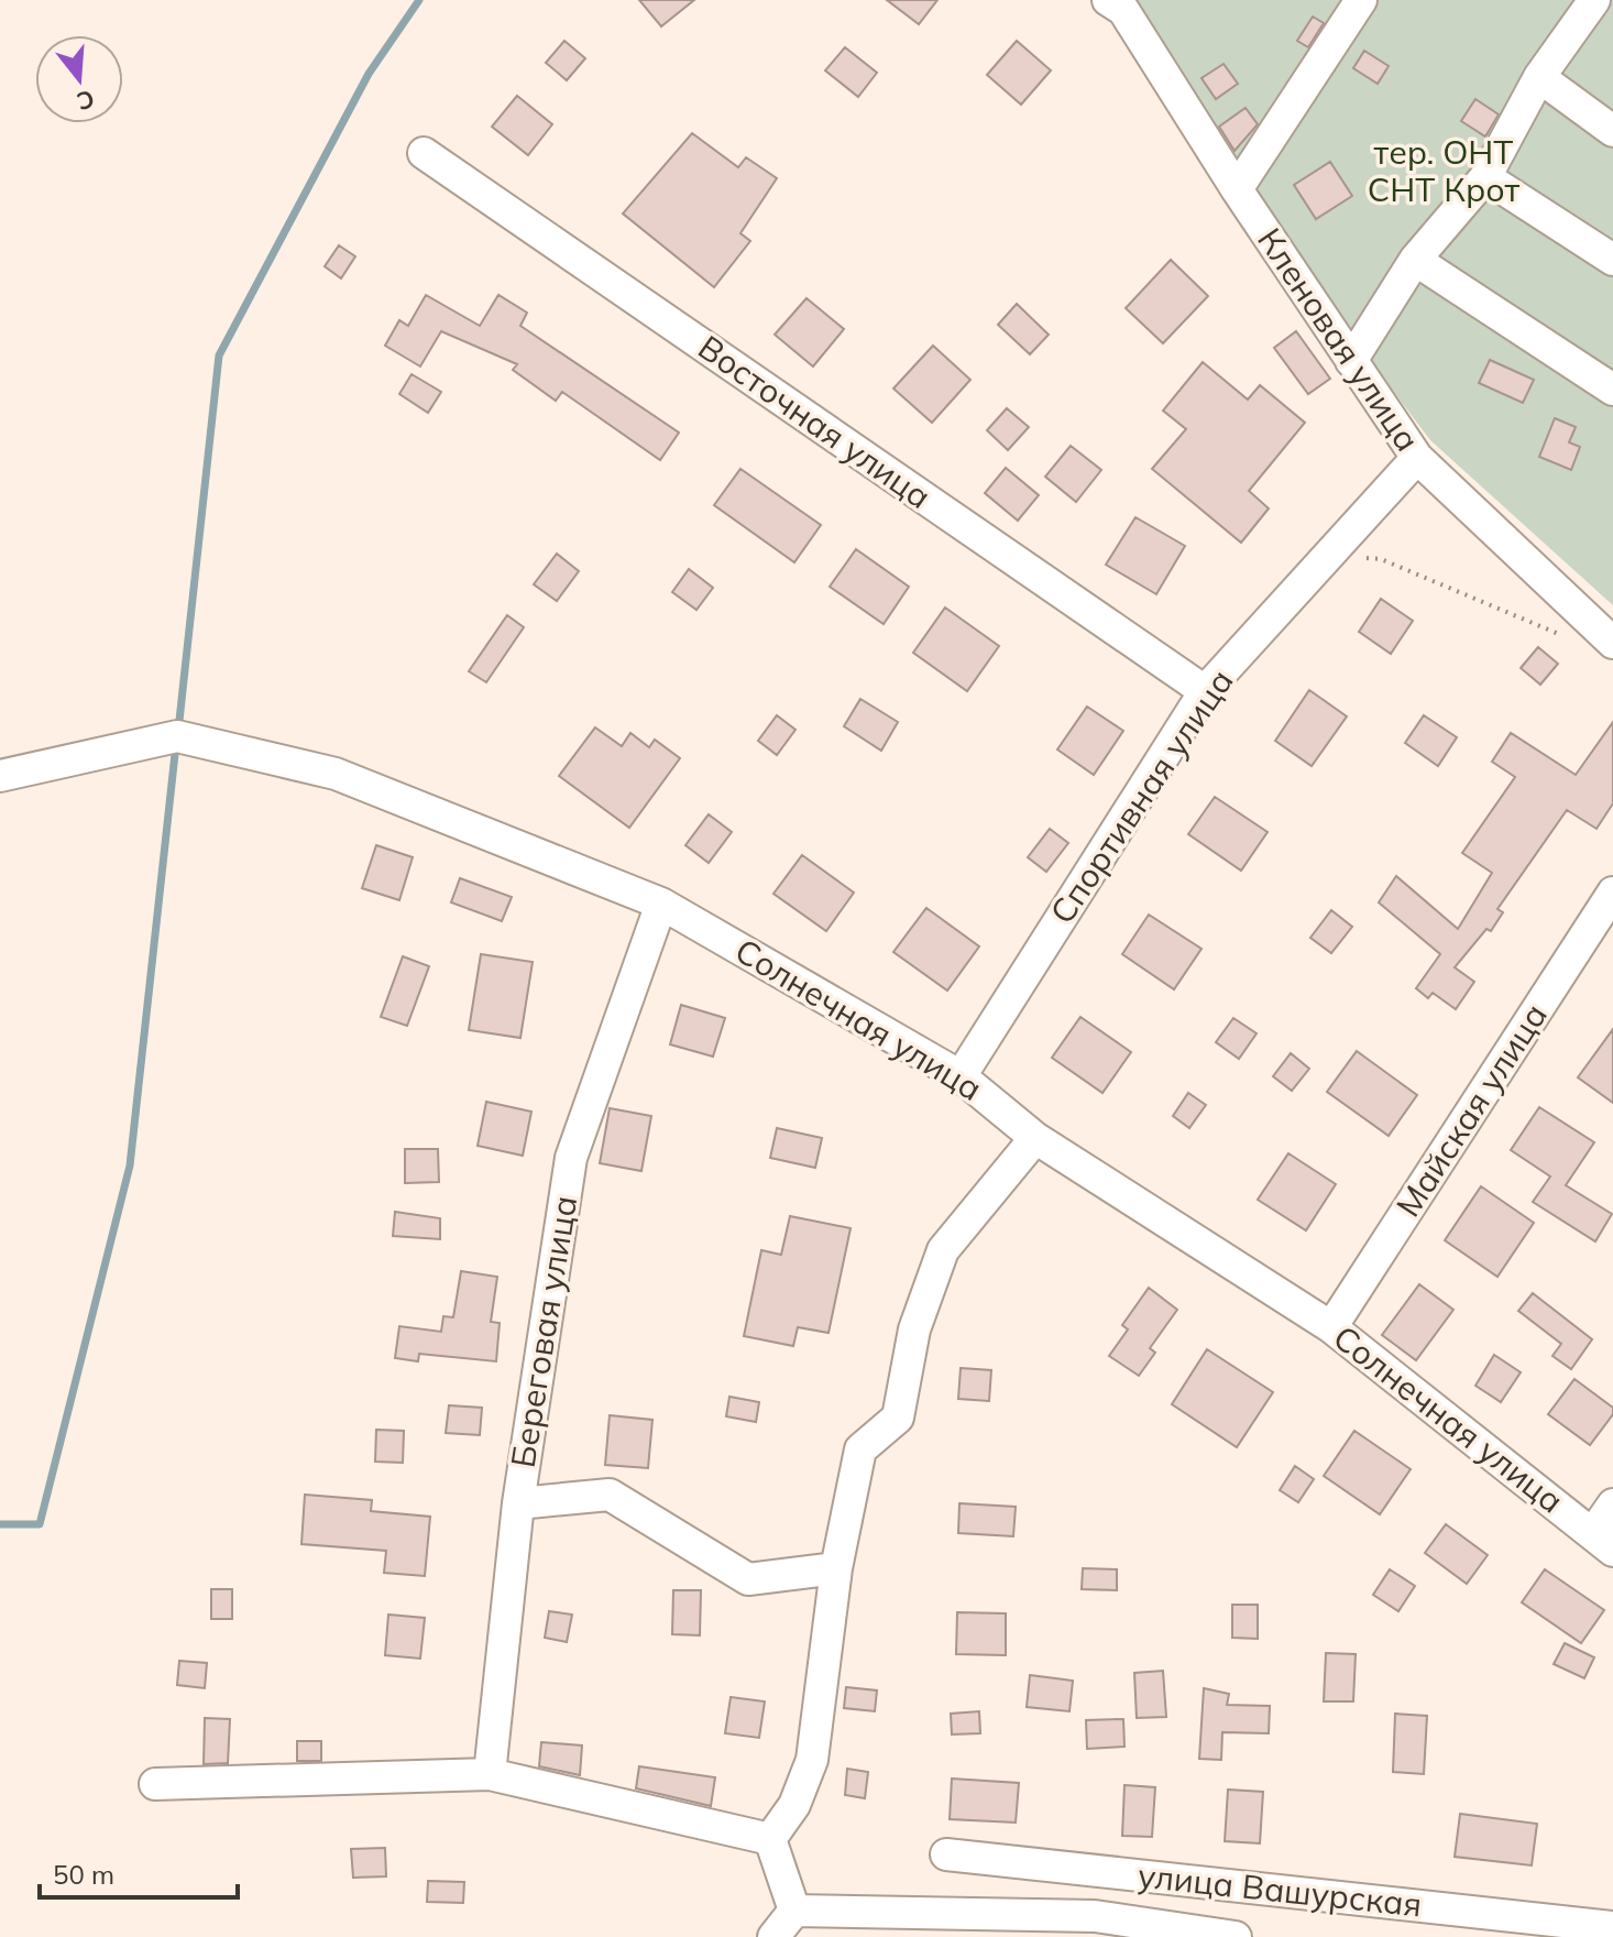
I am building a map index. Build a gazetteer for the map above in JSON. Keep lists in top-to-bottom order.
{
  "streets": {
    "street": [
      "Кленовая улица",
      "Восточная улица",
      "Спортивная улица",
      "Солнечная улица",
      "Майская улица",
      "Береговая улица",
      "улица Вашурская"
    ]
  },
  "crossings": [
    ["Кленовая улица", "Спортивная улица"],
    ["Восточная улица", "Спортивная улица"],
    ["Спортивная улица", "Солнечная улица"],
    ["Солнечная улица", "Майская улица"],
    ["Солнечная улица", "Береговая улица"]
  ],
  "parks": ["тер. ОНТ СНТ Крот"],
  "scale_bar": "50 m",
  "north": "bottom"
}
